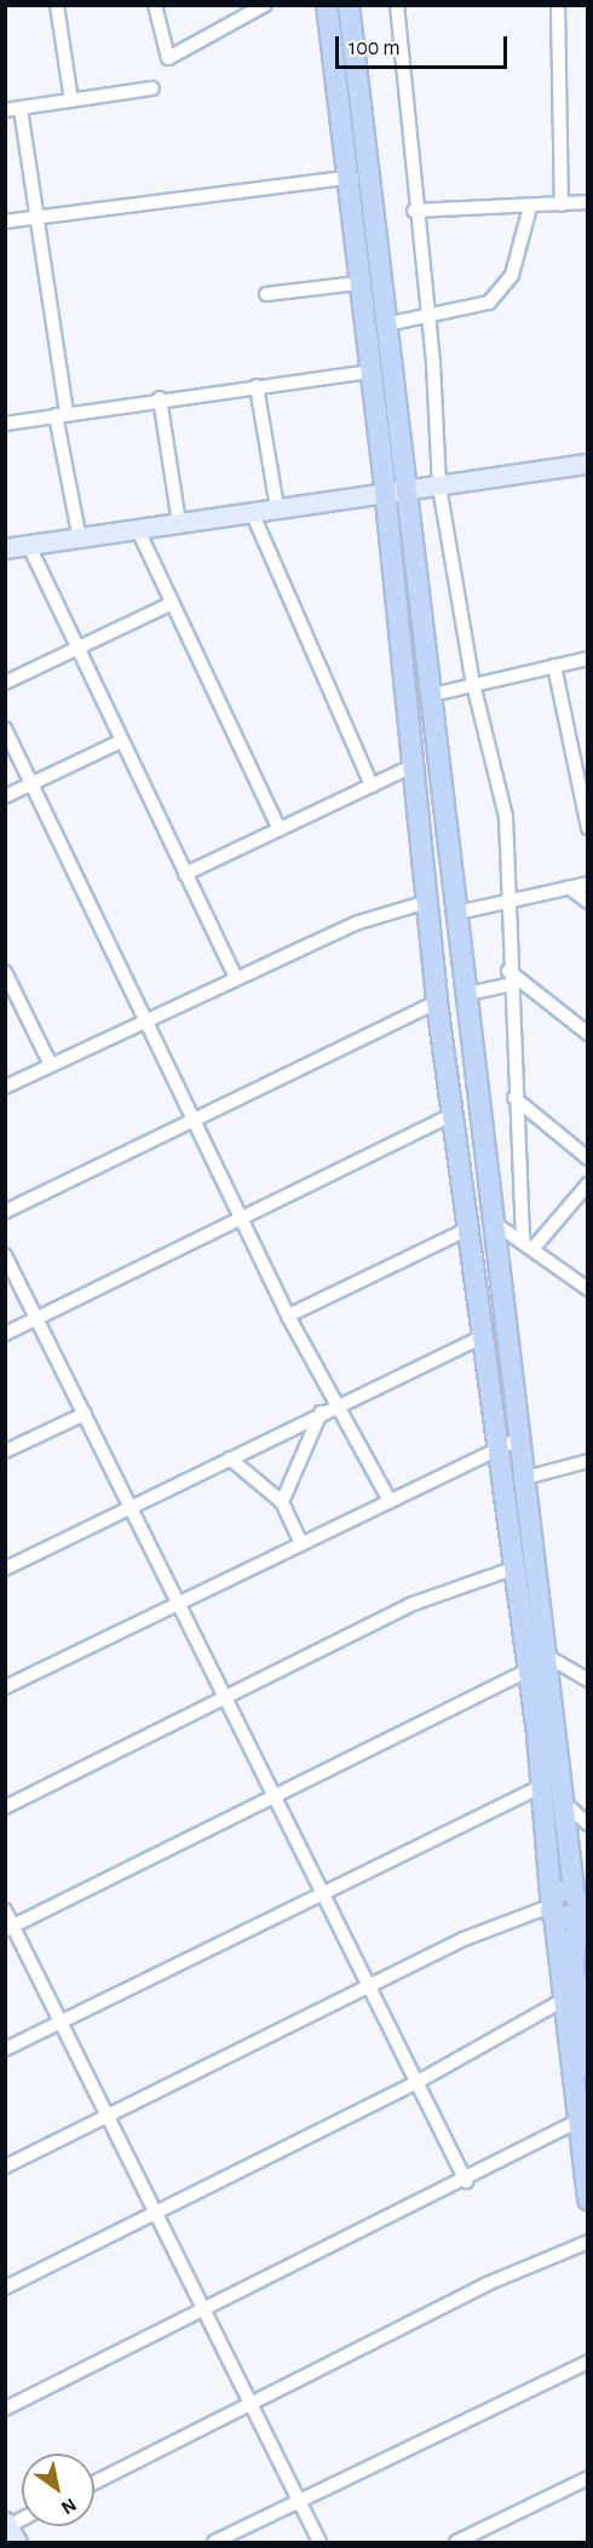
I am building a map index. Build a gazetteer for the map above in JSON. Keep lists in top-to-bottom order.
{
  "scale_bar": "100 m",
  "north": "bottom right"
}
